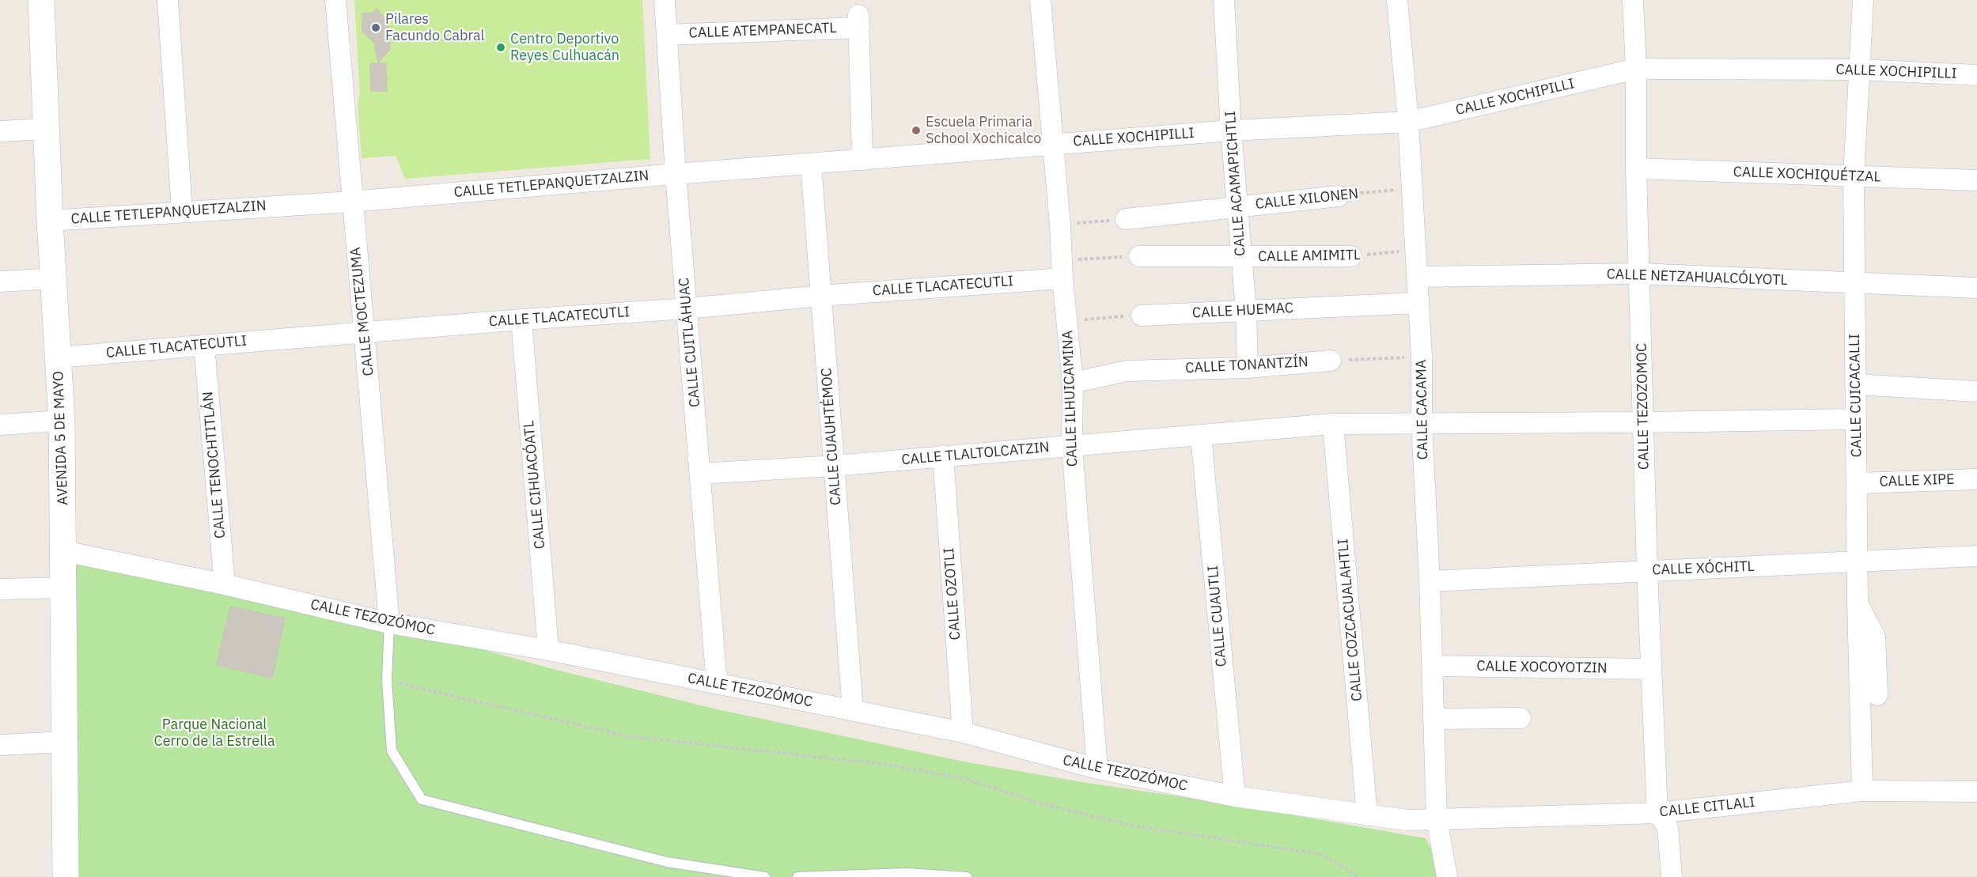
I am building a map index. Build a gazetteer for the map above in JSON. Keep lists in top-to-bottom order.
{
  "streets": {
    "street": [
      "CALLE ATEMPANECATL",
      "CALLE XOCHIPILLI",
      "CALLE XOCHIQUÉTZAL",
      "CALLE ACAMAPICHTLI",
      "CALLE TETLEPANQUETZALZIN",
      "CALLE XILONEN",
      "CALLE AMIMITL",
      "CALLE NETZAHUALCÓLYOTL",
      "CALLE TLACATECUTLI",
      "CALLE HUEMAC",
      "CALLE MOCTEZUMA",
      "CALLE CUITLÁHUAC",
      "CALLE TONANTZÍN",
      "CALLE CUICACALLI",
      "CALLE ILHUICAMINA",
      "CALLE TEZOZOMOC",
      "CALLE CACAMA",
      "CALLE CUAUHTÉMOC",
      "AVENIDA 5 DE MAYO",
      "CALLE TLALTOLCATZIN",
      "CALLE TENOCHTITLÁN",
      "CALLE XIPE",
      "CALLE CIHUACÓATL",
      "CALLE XÓCHITL",
      "CALLE OZOTLI",
      "CALLE CUAUTLI",
      "CALLE TEZOZÓMOC",
      "CALLE COZCACUALAHTLI",
      "CALLE XOCOYOTZIN",
      "CALLE CITLALI"
    ]
  },
  "crossings": [
    ["CALLE ATEMPANECATL", "CALLE TETLEPANQUETZALZIN"],
    ["CALLE ATEMPANECATL", "CALLE CUITLÁHUAC"],
    ["CALLE XOCHIPILLI", "CALLE ACAMAPICHTLI"],
    ["CALLE XOCHIPILLI", "CALLE TETLEPANQUETZALZIN"],
    ["CALLE XOCHIPILLI", "CALLE CUICACALLI"],
    ["CALLE XOCHIPILLI", "CALLE ILHUICAMINA"],
    ["CALLE XOCHIPILLI", "CALLE TEZOZOMOC"],
    ["CALLE XOCHIPILLI", "CALLE CACAMA"],
    ["CALLE XOCHIQUÉTZAL", "CALLE CUICACALLI"],
    ["CALLE XOCHIQUÉTZAL", "CALLE TEZOZOMOC"],
    ["CALLE ACAMAPICHTLI", "CALLE XILONEN"],
    ["CALLE ACAMAPICHTLI", "CALLE AMIMITL"],
    ["CALLE ACAMAPICHTLI", "CALLE HUEMAC"],
    ["CALLE ACAMAPICHTLI", "CALLE TONANTZÍN"],
    ["CALLE TETLEPANQUETZALZIN", "CALLE MOCTEZUMA"],
    ["CALLE TETLEPANQUETZALZIN", "CALLE CUITLÁHUAC"],
    ["CALLE TETLEPANQUETZALZIN", "CALLE ILHUICAMINA"],
    ["CALLE TETLEPANQUETZALZIN", "CALLE CUAUHTÉMOC"],
    ["CALLE TETLEPANQUETZALZIN", "AVENIDA 5 DE MAYO"],
    ["CALLE XILONEN", "CALLE CACAMA"],
    ["CALLE AMIMITL", "CALLE CACAMA"],
    ["CALLE NETZAHUALCÓLYOTL", "CALLE CUICACALLI"],
    ["CALLE NETZAHUALCÓLYOTL", "CALLE TEZOZOMOC"],
    ["CALLE NETZAHUALCÓLYOTL", "CALLE CACAMA"],
    ["CALLE TLACATECUTLI", "CALLE MOCTEZUMA"],
    ["CALLE TLACATECUTLI", "CALLE CUITLÁHUAC"],
    ["CALLE TLACATECUTLI", "CALLE ILHUICAMINA"],
    ["CALLE TLACATECUTLI", "CALLE CUAUHTÉMOC"],
    ["CALLE TLACATECUTLI", "AVENIDA 5 DE MAYO"],
    ["CALLE TLACATECUTLI", "CALLE TENOCHTITLÁN"],
    ["CALLE TLACATECUTLI", "CALLE CIHUACÓATL"],
    ["CALLE HUEMAC", "CALLE CACAMA"],
    ["CALLE MOCTEZUMA", "CALLE TEZOZÓMOC"],
    ["CALLE CUITLÁHUAC", "CALLE TLALTOLCATZIN"],
    ["CALLE CUITLÁHUAC", "CALLE TEZOZÓMOC"],
    ["CALLE TONANTZÍN", "CALLE ILHUICAMINA"],
    ["CALLE CUICACALLI", "CALLE XIPE"],
    ["CALLE CUICACALLI", "CALLE XÓCHITL"],
    ["CALLE CUICACALLI", "CALLE CITLALI"],
    ["CALLE ILHUICAMINA", "CALLE TLALTOLCATZIN"],
    ["CALLE ILHUICAMINA", "CALLE TEZOZÓMOC"],
    ["CALLE TEZOZOMOC", "CALLE XÓCHITL"],
    ["CALLE TEZOZOMOC", "CALLE XOCOYOTZIN"],
    ["CALLE TEZOZOMOC", "CALLE CITLALI"],
    ["CALLE CACAMA", "CALLE TLALTOLCATZIN"],
    ["CALLE CACAMA", "CALLE XÓCHITL"],
    ["CALLE CACAMA", "CALLE TEZOZÓMOC"],
    ["CALLE CACAMA", "CALLE XOCOYOTZIN"],
    ["CALLE CACAMA", "CALLE CITLALI"],
    ["CALLE CUAUHTÉMOC", "CALLE TLALTOLCATZIN"],
    ["CALLE CUAUHTÉMOC", "CALLE TEZOZÓMOC"],
    ["AVENIDA 5 DE MAYO", "CALLE TEZOZÓMOC"],
    ["CALLE TLALTOLCATZIN", "CALLE OZOTLI"],
    ["CALLE TLALTOLCATZIN", "CALLE CUAUTLI"],
    ["CALLE TLALTOLCATZIN", "CALLE COZCACUALAHTLI"],
    ["CALLE TENOCHTITLÁN", "CALLE TEZOZÓMOC"],
    ["CALLE CIHUACÓATL", "CALLE TEZOZÓMOC"],
    ["CALLE OZOTLI", "CALLE TEZOZÓMOC"],
    ["CALLE CUAUTLI", "CALLE TEZOZÓMOC"],
    ["CALLE TEZOZÓMOC", "CALLE COZCACUALAHTLI"],
    ["CALLE TEZOZÓMOC", "CALLE CITLALI"]
  ],
  "parks": ["Parque Nacional Cerro de la Estrella"],
  "places": ["Pilares Facundo Cabral", "Centro Deportivo Reyes Culhuacán", "Escuela Primaria School Xochicalco"]
}
